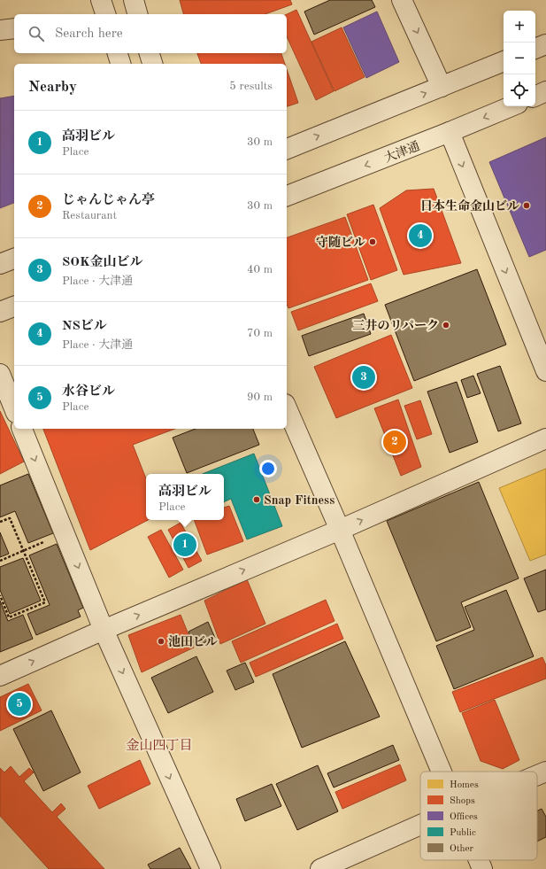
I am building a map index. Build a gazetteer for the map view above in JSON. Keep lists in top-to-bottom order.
{
  "streets": {
    "street": ["大津通"]
  },
  "districts": ["金山四丁目"],
  "places": [
    "日本生命金山ビル",
    "守随ビル",
    "三井のリパーク",
    "Snap Fitness",
    "池田ビル"
  ],
  "legend": [
    "Homes",
    "Shops",
    "Offices",
    "Public",
    "Other"
  ],
  "page": {
    "map_buttons": ["+", "−"],
    "search": "Search here",
    "heading": ["Nearby", "5 results"],
    "list": [
      {
        "mark": "1",
        "name": "高羽ビル",
        "note": "Place",
        "value": "30 m"
      },
      {
        "mark": "2",
        "name": "じゃんじゃん亭",
        "note": "Restaurant",
        "value": "30 m"
      },
      {
        "mark": "3",
        "name": "SOK金山ビル",
        "note": "Place · 大津通",
        "value": "40 m"
      },
      {
        "mark": "4",
        "name": "NSビル",
        "note": "Place · 大津通",
        "value": "70 m"
      },
      {
        "mark": "5",
        "name": "水谷ビル",
        "note": "Place",
        "value": "90 m"
      }
    ],
    "pins": [
      "4",
      "3",
      "2",
      "1",
      "5"
    ],
    "popup": ["高羽ビル", "Place"]
  }
}
